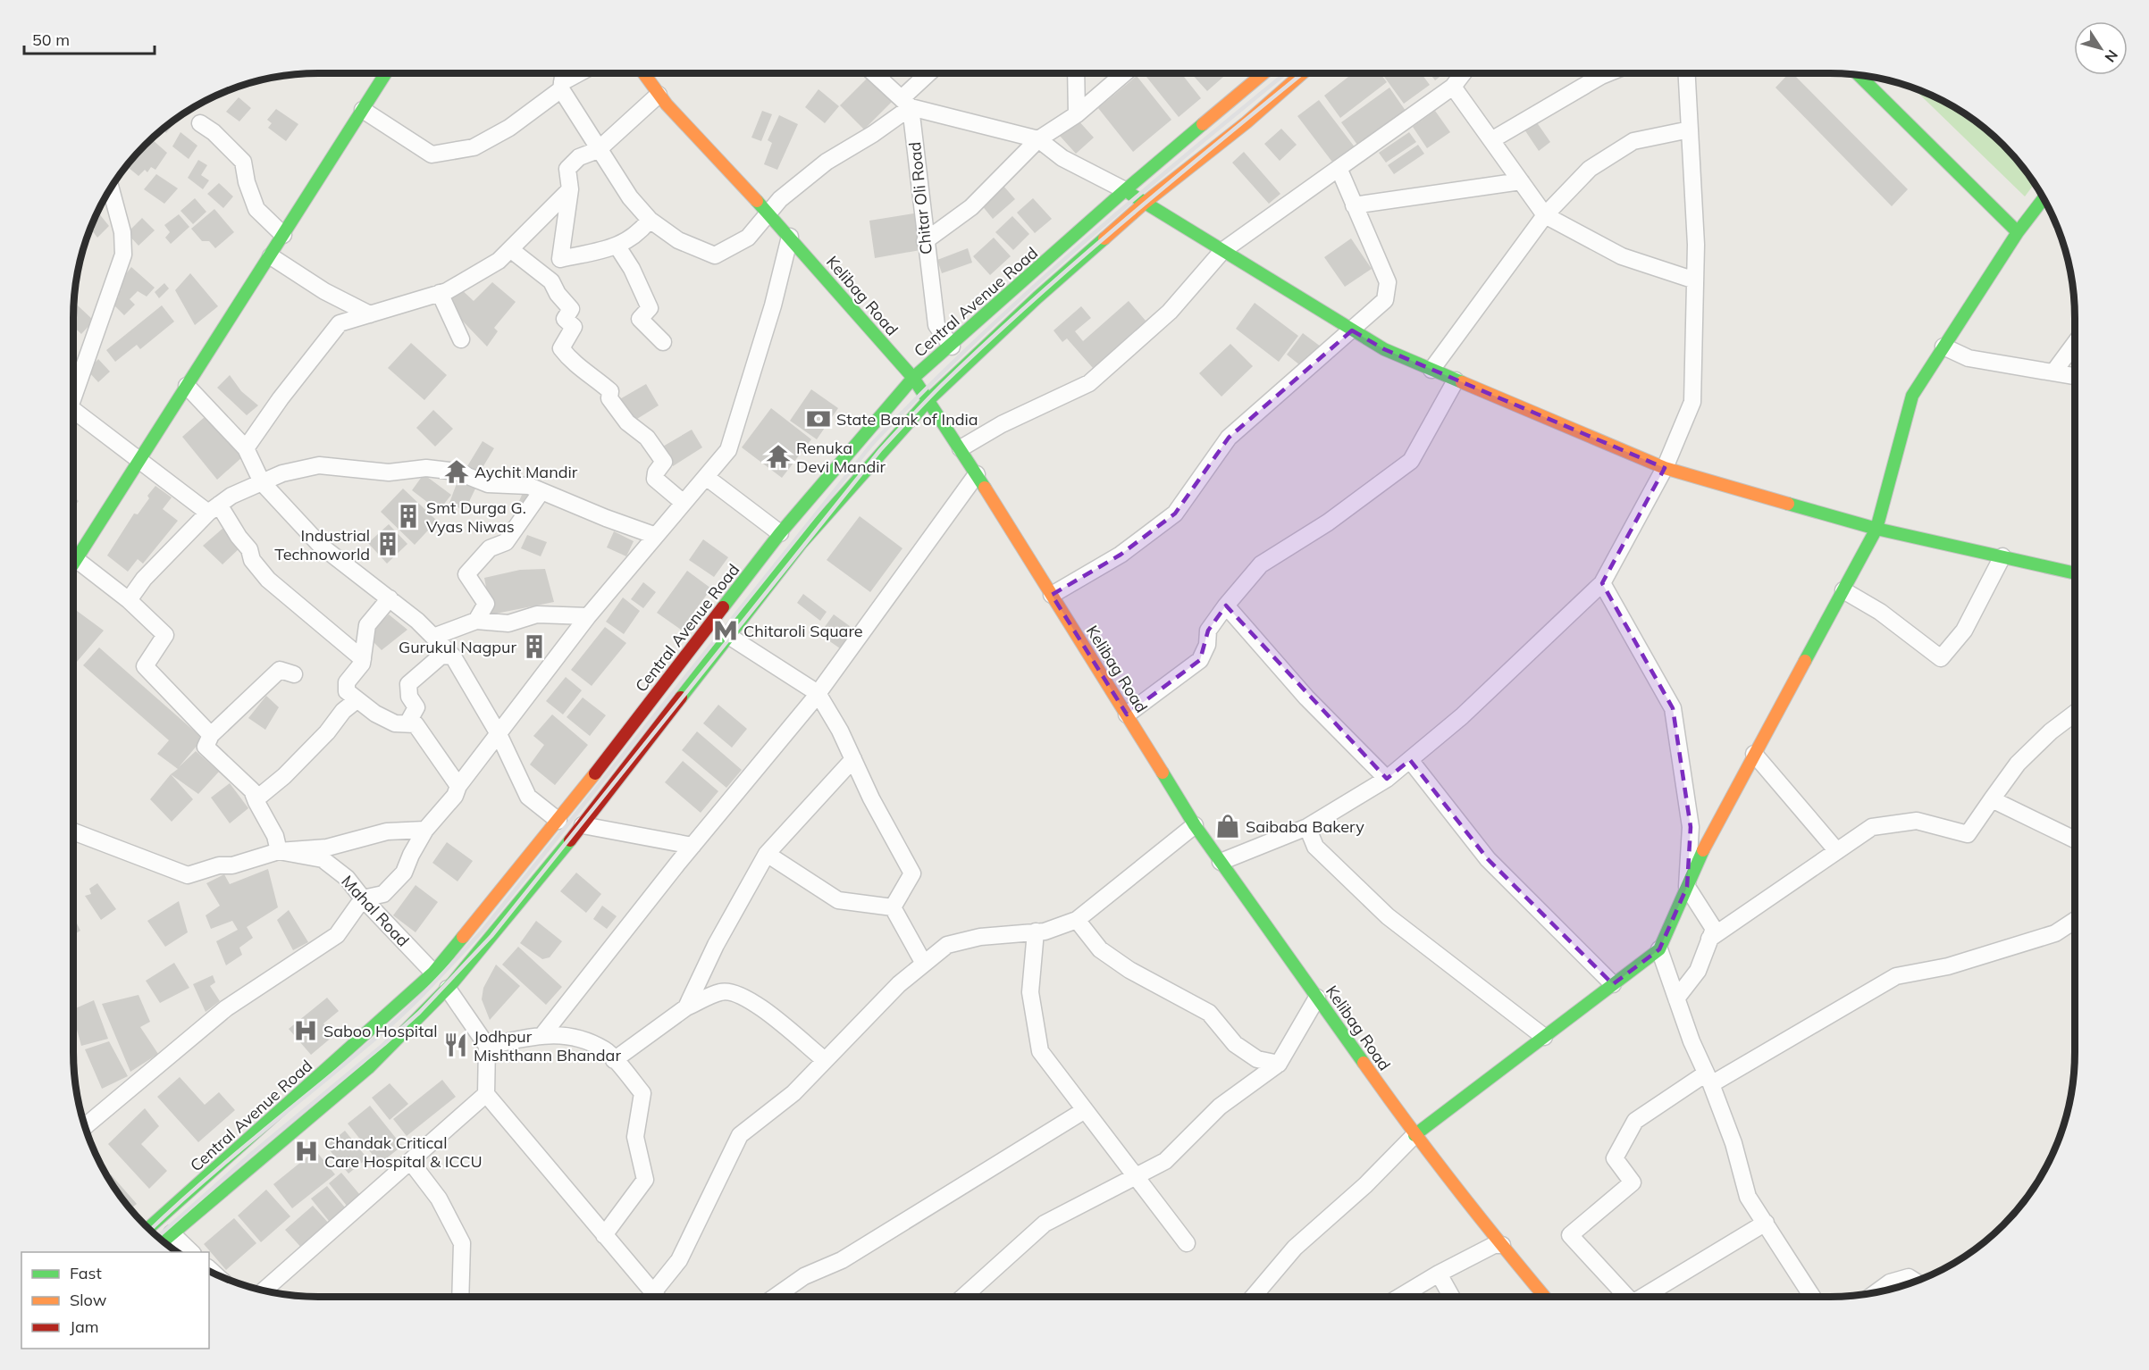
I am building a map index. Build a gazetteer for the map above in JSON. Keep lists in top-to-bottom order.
{
  "streets": {
    "street": [
      "Chitar Oli Road",
      "Kelibag Road",
      "Central Avenue Road",
      "Mahal Road"
    ]
  },
  "crossings": [
    ["Chitar Oli Road", "Central Avenue Road"],
    ["Kelibag Road", "Central Avenue Road"],
    ["Central Avenue Road", "Mahal Road"]
  ],
  "places": {
    "bank": ["State Bank of India"],
    "temple": ["Renuka Devi Mandir", "Aychit Mandir"],
    "building": ["Smt Durga G. Vyas Niwas", "Industrial Technoworld", "Gurukul Nagpur"],
    "metro station": ["Chitaroli Square"],
    "shop": ["Saibaba Bakery"],
    "hospital": ["Saboo Hospital", "Chandak Critical Care Hospital & ICCU"],
    "restaurant": ["Jodhpur Mishthann Bhandar"]
  },
  "legend": ["Fast", "Slow", "Jam"],
  "scale_bar": "50 m",
  "north": "bottom right"
}
